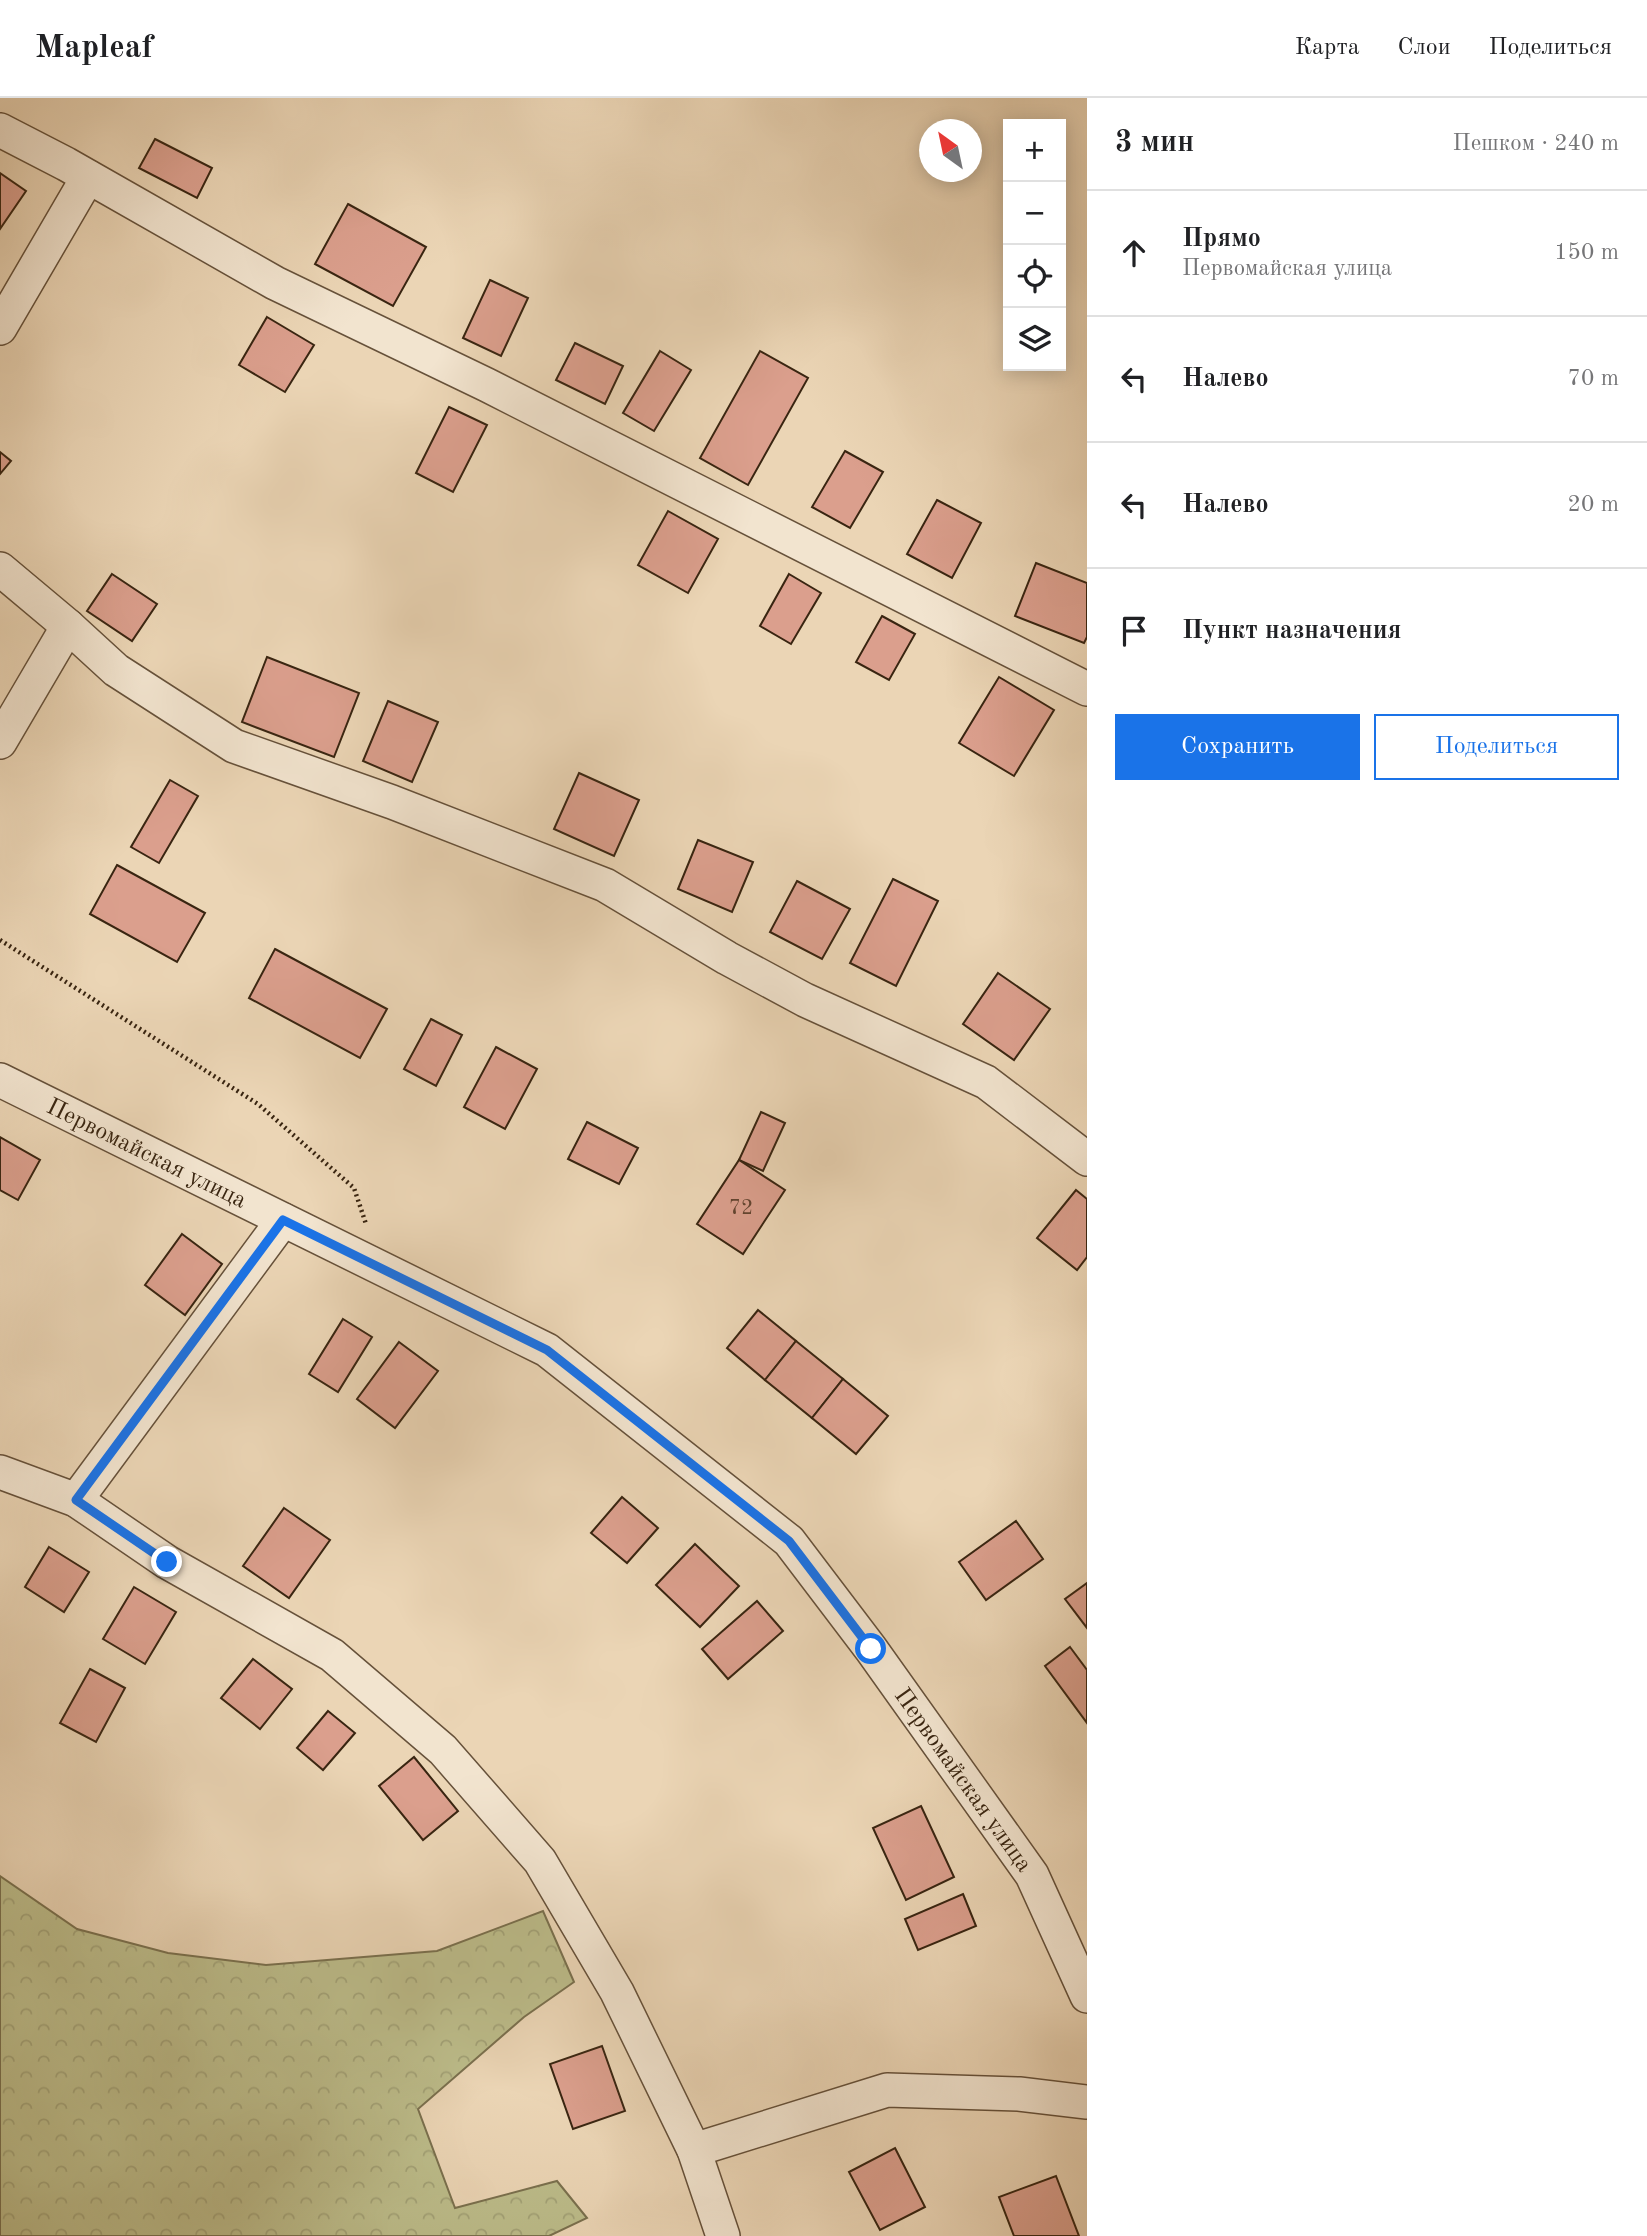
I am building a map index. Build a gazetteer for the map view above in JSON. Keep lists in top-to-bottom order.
{
  "streets": {
    "street": ["Первомайская улица"]
  },
  "house_numbers": ["72"],
  "north": "top left",
  "page": {
    "header": "Mapleaf",
    "nav": ["Карта", "Слои", "Поделиться"],
    "heading": ["3 мин", "Пешком · 240 m"],
    "map_buttons": ["+", "−"],
    "list": [
      ["Прямо", "Первомайская улица", "150 m"],
      ["Налево", "70 m"],
      ["Налево", "20 m"],
      "Пункт назначения"
    ],
    "buttons": ["Сохранить", "Поделиться"]
  }
}
